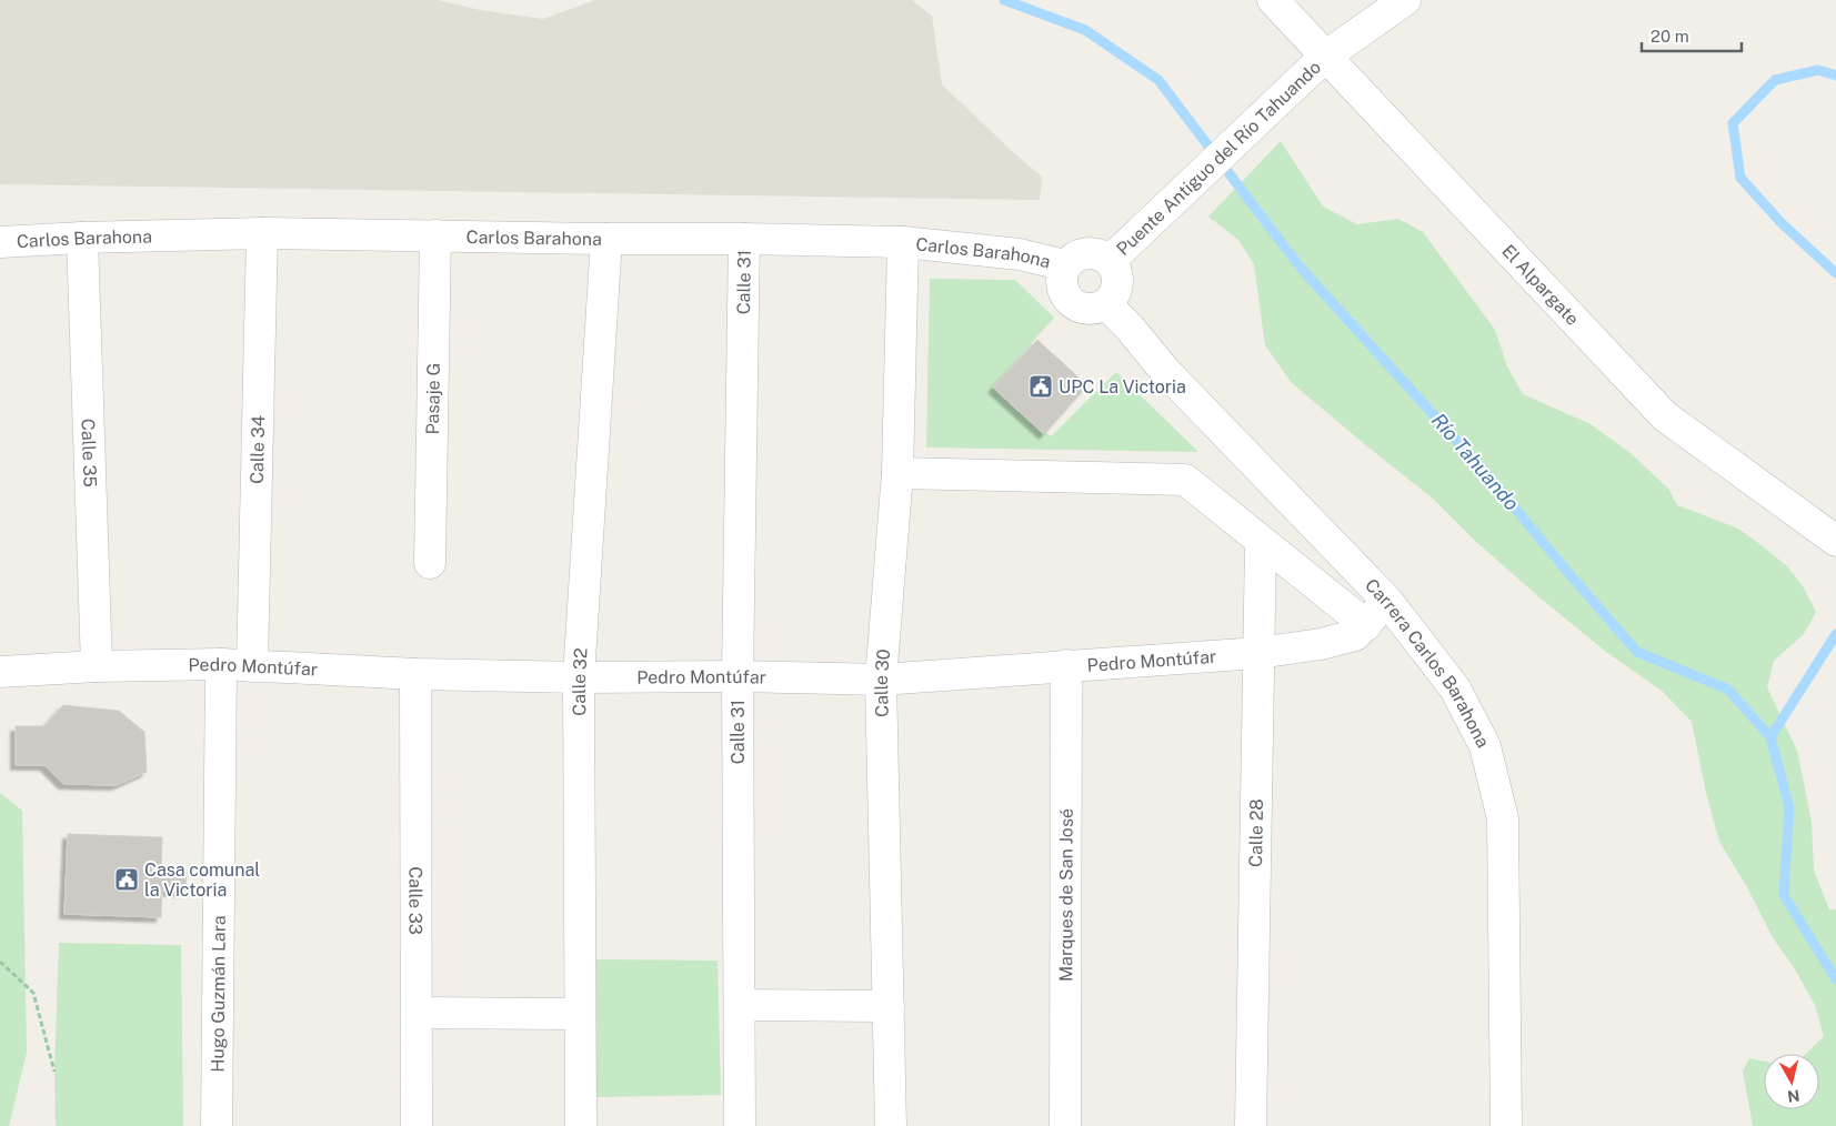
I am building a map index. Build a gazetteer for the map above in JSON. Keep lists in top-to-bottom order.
{
  "streets": {
    "street": [
      "Puente Antiguo del Río Tahuando",
      "Carlos Barahona",
      "Calle 31",
      "El Alpargate",
      "Pasaje G",
      "Calle 34",
      "Calle 35",
      "Pedro Montúfar",
      "Carrera Carlos Barahona",
      "Calle 32",
      "Calle 30",
      "Calle 28",
      "Marques de San José",
      "Calle 33",
      "Hugo Guzmán Lara"
    ]
  },
  "crossings": [
    ["Puente Antiguo del Río Tahuando", "Carlos Barahona"],
    ["Puente Antiguo del Río Tahuando", "El Alpargate"],
    ["Puente Antiguo del Río Tahuando", "Carrera Carlos Barahona"],
    ["Carlos Barahona", "Calle 31"],
    ["Carlos Barahona", "Pasaje G"],
    ["Carlos Barahona", "Calle 34"],
    ["Carlos Barahona", "Calle 35"],
    ["Carlos Barahona", "Carrera Carlos Barahona"],
    ["Carlos Barahona", "Calle 32"],
    ["Carlos Barahona", "Calle 30"],
    ["Calle 31", "Pedro Montúfar"],
    ["Calle 34", "Pedro Montúfar"],
    ["Calle 35", "Pedro Montúfar"],
    ["Pedro Montúfar", "Carrera Carlos Barahona"],
    ["Pedro Montúfar", "Calle 32"],
    ["Pedro Montúfar", "Calle 30"],
    ["Pedro Montúfar", "Calle 28"],
    ["Pedro Montúfar", "Marques de San José"],
    ["Pedro Montúfar", "Calle 33"],
    ["Pedro Montúfar", "Hugo Guzmán Lara"]
  ],
  "water": ["Río Tahuando"],
  "places": {
    "public building": ["UPC La Victoria", "Casa comunal la Victoria"]
  },
  "scale_bar": "20 m",
  "north": "bottom"
}
